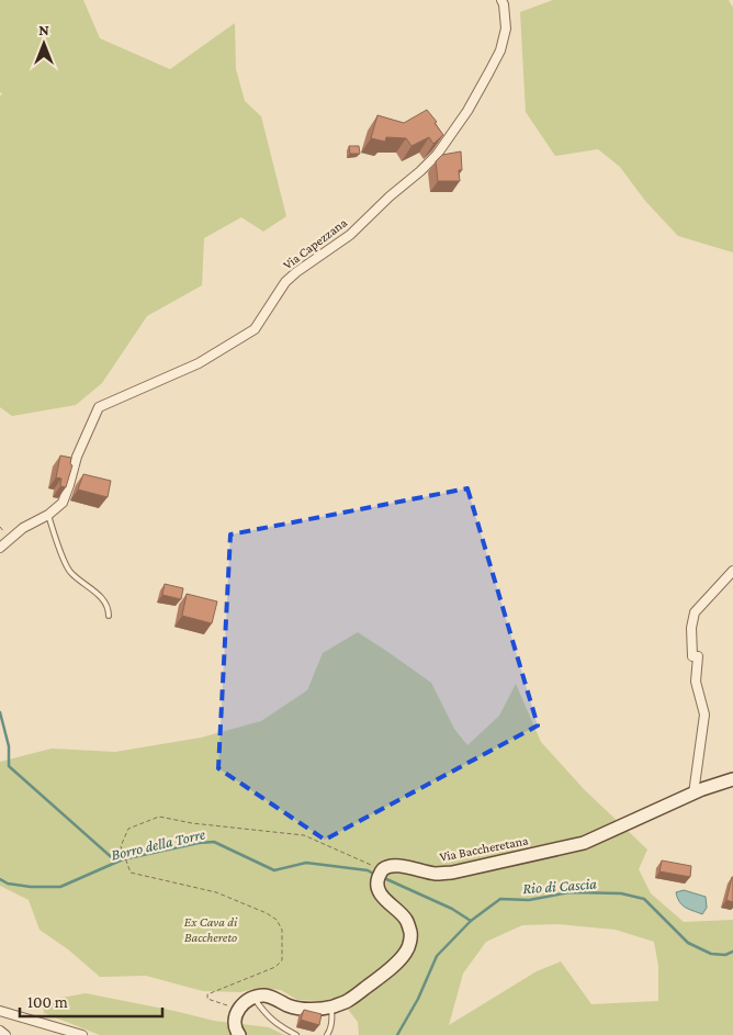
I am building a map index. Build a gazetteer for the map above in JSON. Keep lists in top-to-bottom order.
{
  "streets": {
    "street": ["Via Capezzana", "Via Baccheretana"]
  },
  "water": ["Borro della Torre", "Rio di Cascia"],
  "parks": ["Ex Cava di Bacchereto"],
  "scale_bar": "100 m",
  "north": "top"
}
